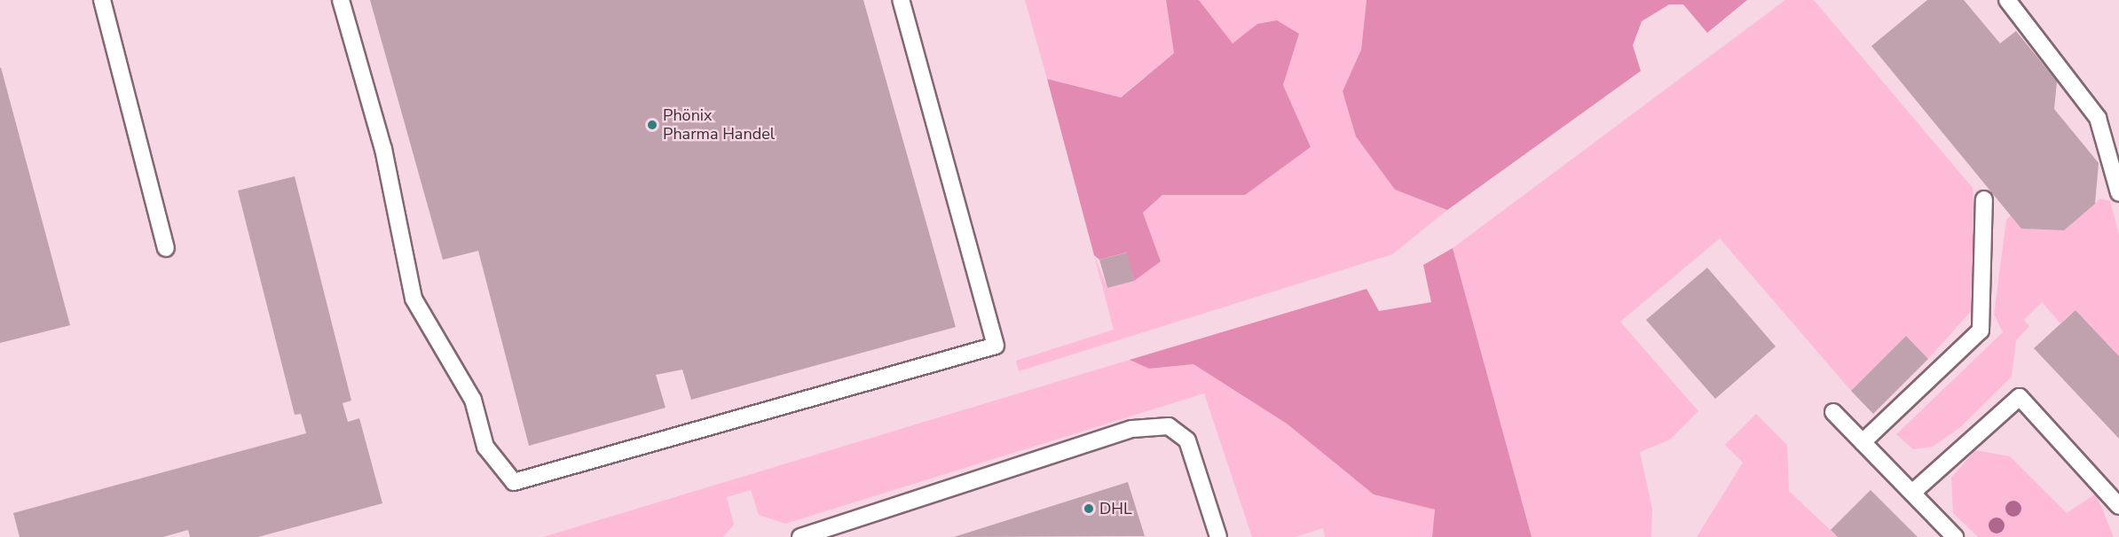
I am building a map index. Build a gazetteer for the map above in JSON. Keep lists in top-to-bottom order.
{
  "places": ["Phönix Pharma Handel", "DHL"]
}
